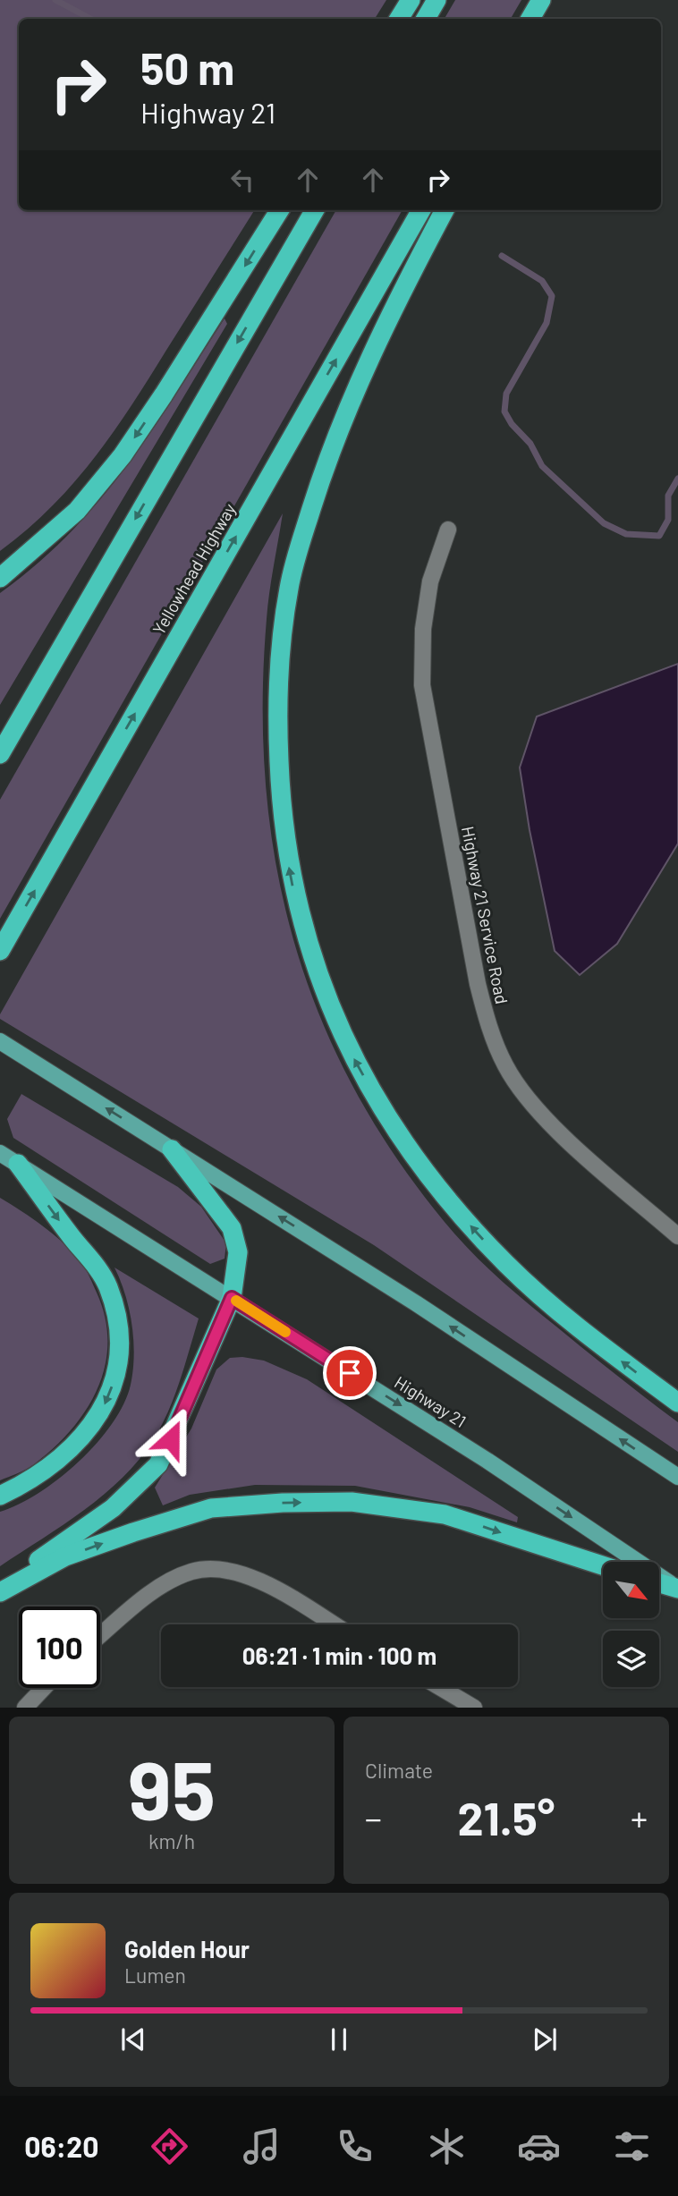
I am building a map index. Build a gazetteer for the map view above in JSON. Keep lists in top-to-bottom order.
{
  "streets": {
    "highway": ["Yellowhead Highway"],
    "main road": ["Highway 21"],
    "street": ["Highway 21 Service Road"]
  },
  "north": "bottom right",
  "page": {
    "turn": ["50 m", "Highway 21"],
    "limit": "100",
    "trip": "06:21 · 1 min · 100 m",
    "tile": [
      ["95", "km/h"],
      "Climate"
    ],
    "heat": ["−", "21.5°", "+"],
    "song": ["Golden Hour", "Lumen"],
    "tabs": "06:20"
  }
}
